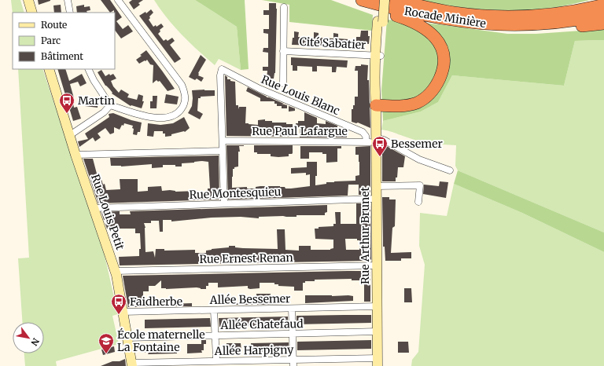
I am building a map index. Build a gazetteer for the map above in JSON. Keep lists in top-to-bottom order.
{
  "streets": {
    "highway": ["Rocade Minière"],
    "street": [
      "Cité Sabatier",
      "Rue Louis Blanc",
      "Rue Paul Lafargue",
      "Rue Montesquieu",
      "Rue Louis Petit",
      "Rue Arthur Brunet",
      "Rue Ernest Renan",
      "Allée Bessemer",
      "Allée Chatefaud",
      "Allée Harpigny"
    ]
  },
  "crossings": [
    ["Cité Sabatier", "Rue Arthur Brunet"],
    ["Rue Louis Blanc", "Rue Paul Lafargue"],
    ["Rue Paul Lafargue", "Rue Arthur Brunet"],
    ["Rue Montesquieu", "Rue Louis Petit"],
    ["Rue Montesquieu", "Rue Arthur Brunet"],
    ["Rue Louis Petit", "Rue Ernest Renan"],
    ["Rue Louis Petit", "Allée Bessemer"],
    ["Rue Louis Petit", "Allée Chatefaud"],
    ["Rue Louis Petit", "Allée Harpigny"],
    ["Rue Arthur Brunet", "Rue Ernest Renan"],
    ["Rue Arthur Brunet", "Allée Bessemer"],
    ["Rue Arthur Brunet", "Allée Chatefaud"],
    ["Rue Arthur Brunet", "Allée Harpigny"]
  ],
  "places": {
    "bus stop": ["Martin", "Bessemer", "Faidherbe"],
    "school or university": ["École maternelle La Fontaine"]
  },
  "legend": ["Route", "Parc", "Bâtiment"],
  "north": "bottom right"
}
